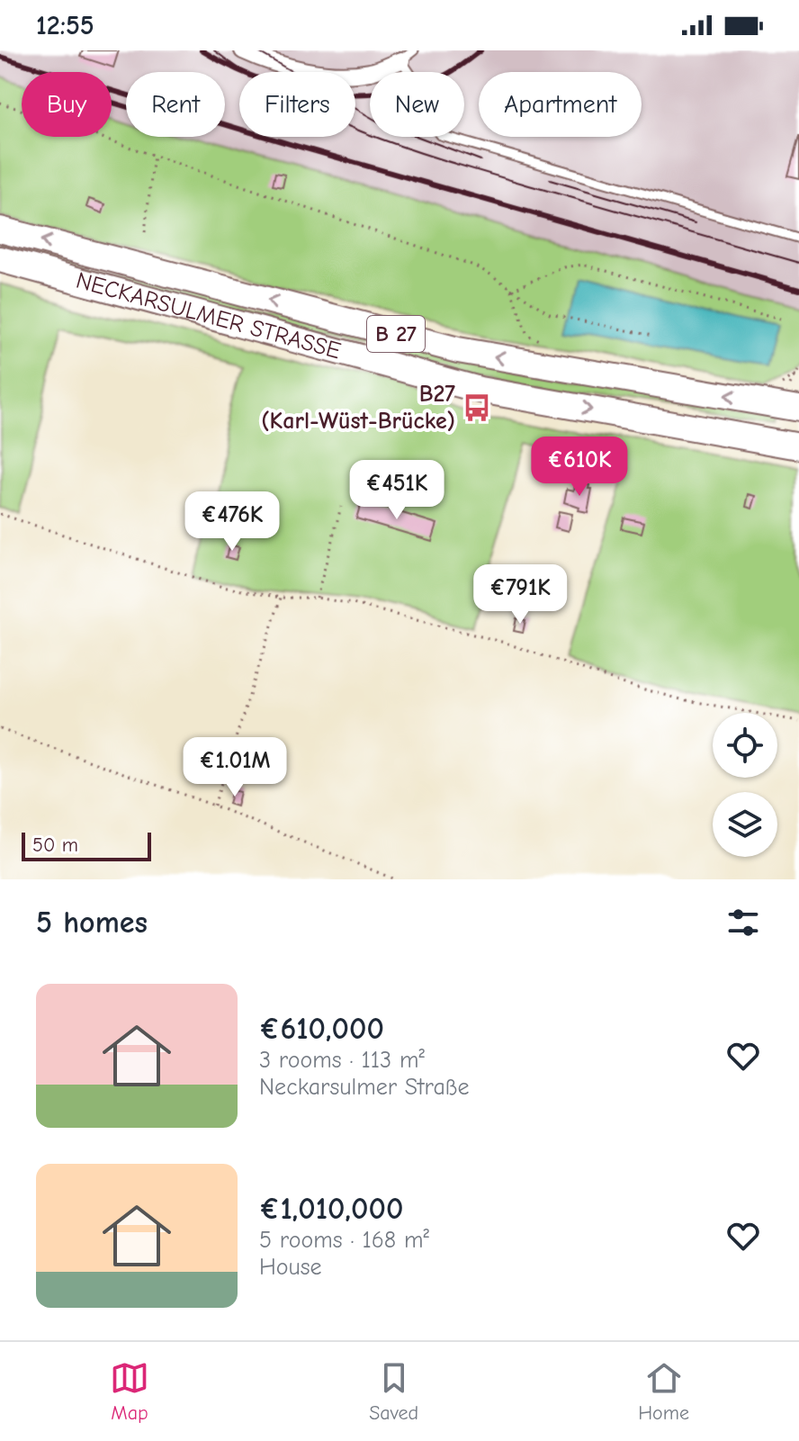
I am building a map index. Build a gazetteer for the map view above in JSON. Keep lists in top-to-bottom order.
{
  "streets": {
    "main road": ["NECKARSULMER STRASSE", "B 27"]
  },
  "places": {
    "bus stop": ["B27 (Karl-Wüst-Brücke)"]
  },
  "scale_bar": "50 m",
  "page": {
    "status": "12:55",
    "chip": [
      "Buy",
      "Rent",
      "Filters",
      "New",
      "Apartment"
    ],
    "price": [
      "€610K",
      "€451K",
      "€476K",
      "€791K",
      "€1.01M"
    ],
    "scale": "50 m",
    "heading": "5 homes",
    "list": [
      {
        "name": "€610,000",
        "note": "3 rooms · 113 m² · Neckarsulmer Straße"
      },
      {
        "name": "€1,010,000",
        "note": "5 rooms · 168 m² · House"
      }
    ],
    "tabs": ["Map", "Saved", "Home"]
  }
}
